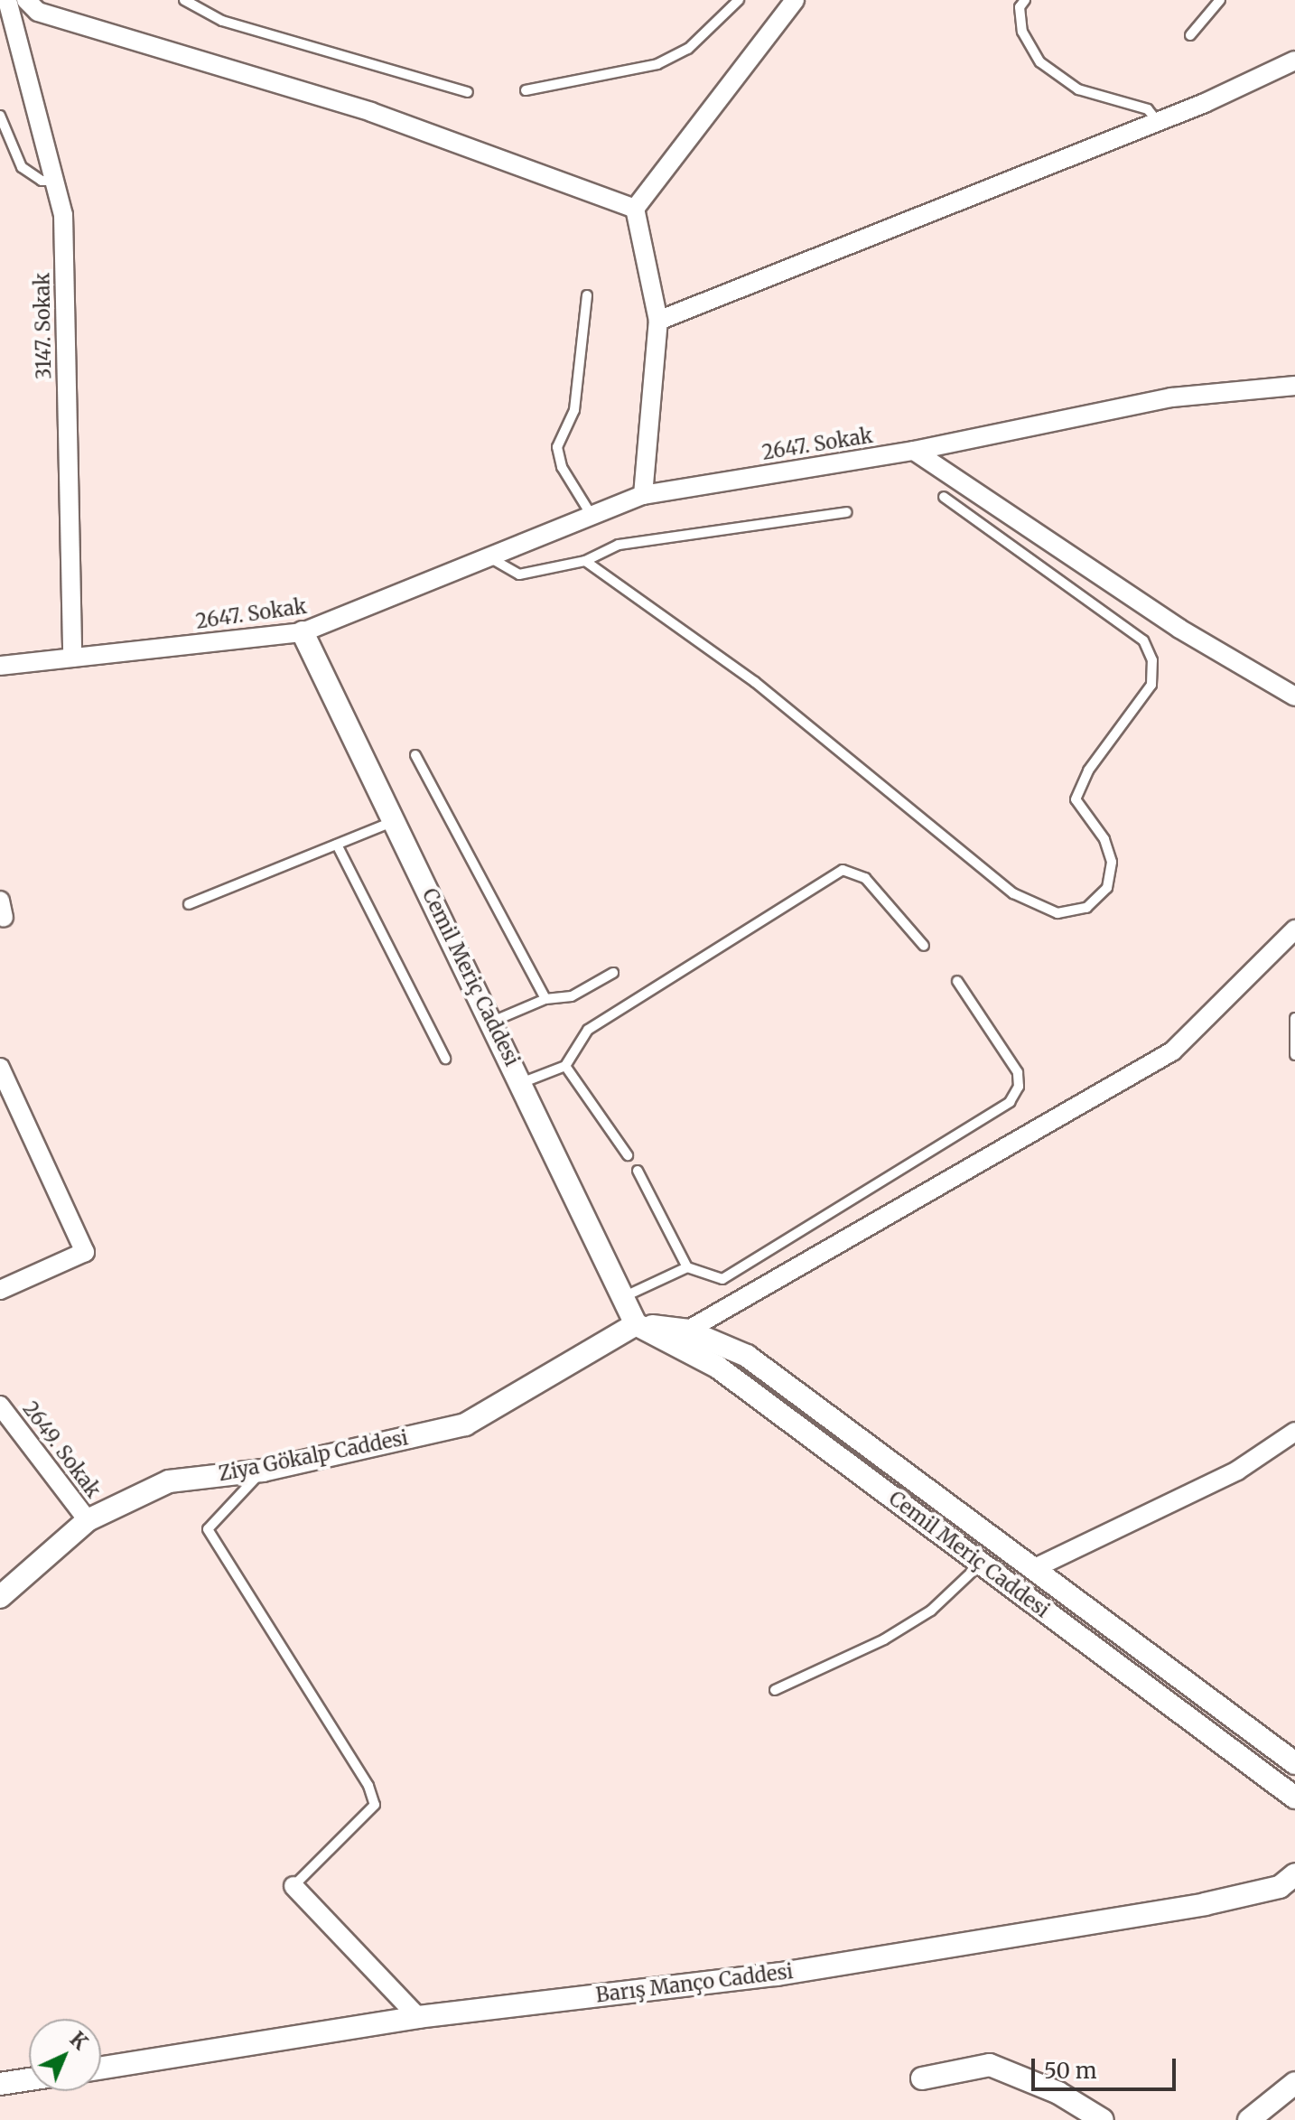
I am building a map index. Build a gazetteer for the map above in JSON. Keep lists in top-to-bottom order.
{
  "streets": {
    "street": [
      "3147. Sokak",
      "2647. Sokak",
      "Cemil Meriç Caddesi",
      "2649. Sokak",
      "Ziya Gökalp Caddesi",
      "Barış Manço Caddesi"
    ]
  },
  "crossings": [
    ["3147. Sokak", "2647. Sokak"],
    ["2647. Sokak", "Cemil Meriç Caddesi"],
    ["Cemil Meriç Caddesi", "Ziya Gökalp Caddesi"],
    ["2649. Sokak", "Ziya Gökalp Caddesi"]
  ],
  "scale_bar": "50 m",
  "north": "top right"
}
